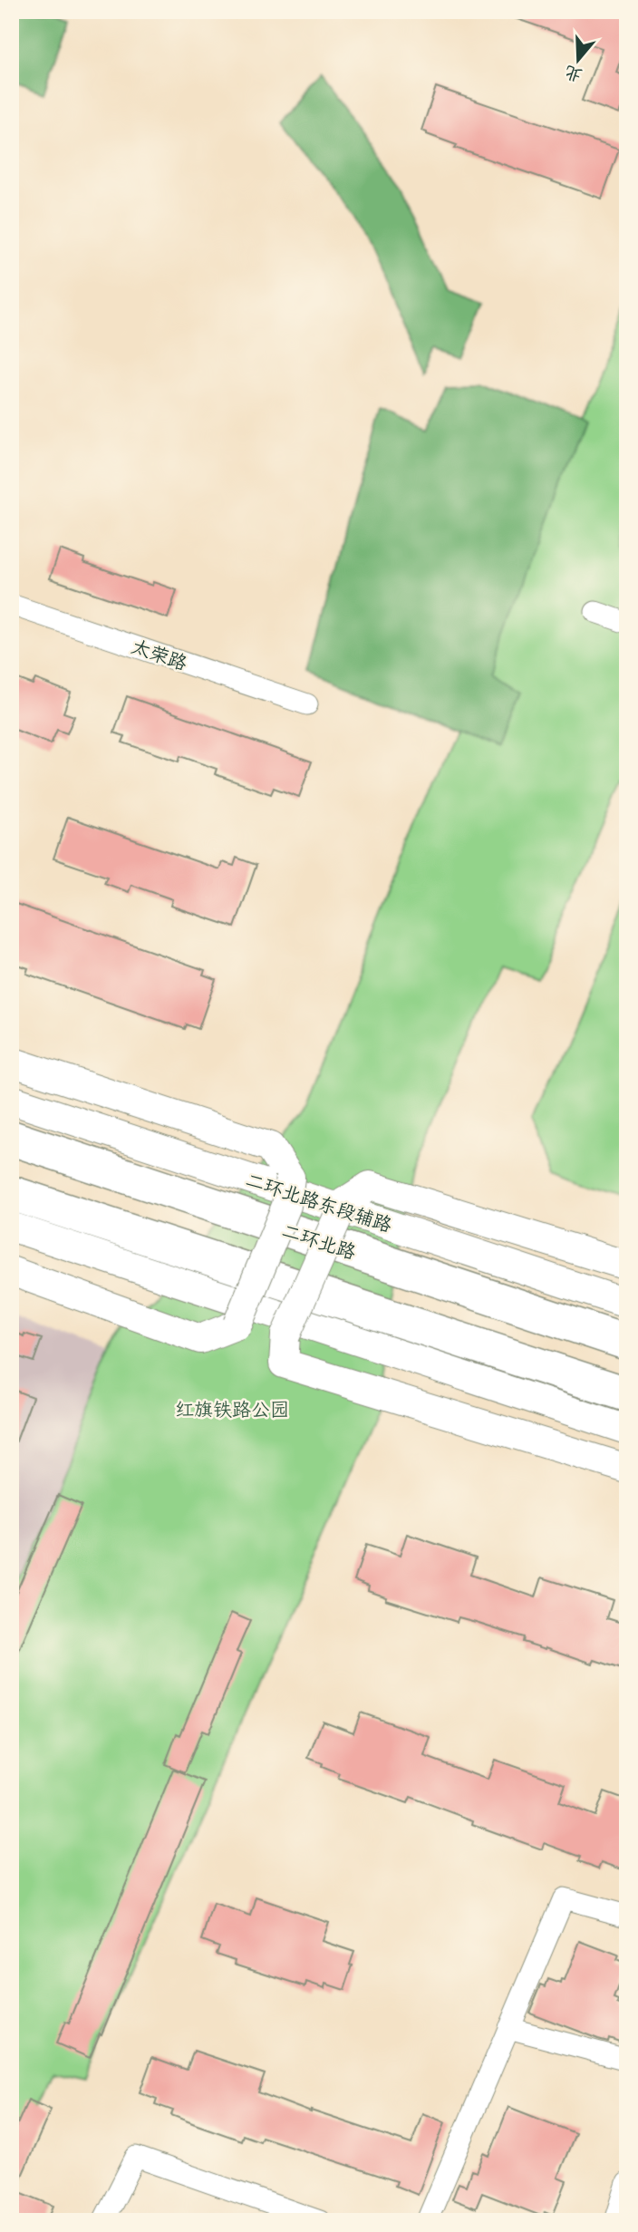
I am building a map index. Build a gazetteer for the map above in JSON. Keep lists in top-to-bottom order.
{
  "streets": {
    "highway": ["二环北路"],
    "street": ["太荣路", "二环北路东段辅路"]
  },
  "parks": ["红旗铁路公园"],
  "north": "bottom"
}
